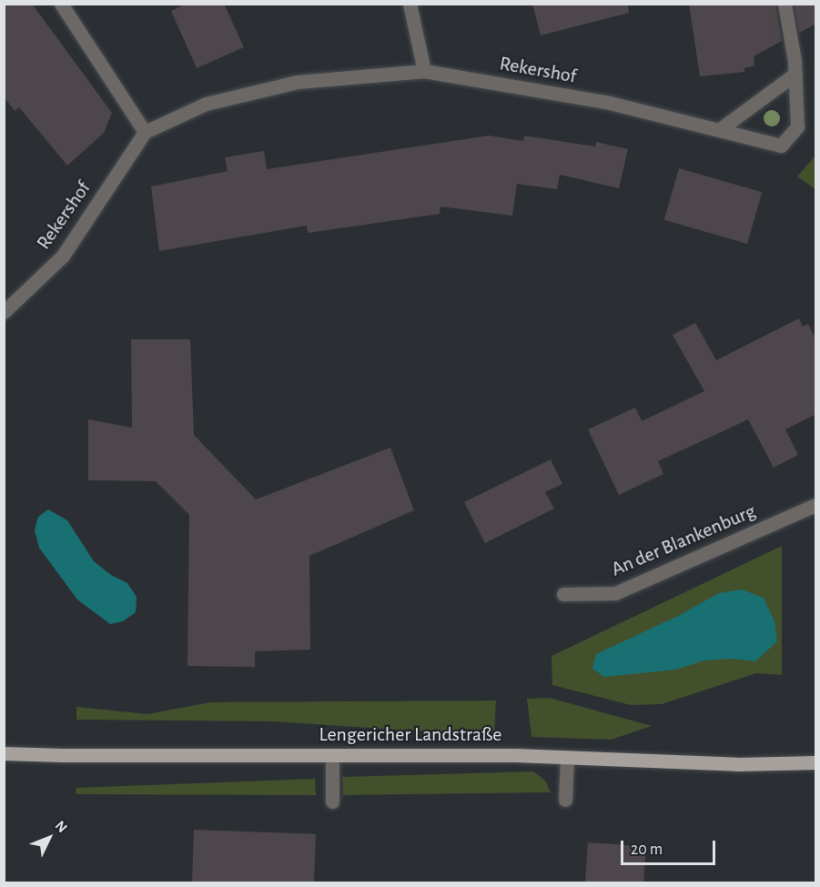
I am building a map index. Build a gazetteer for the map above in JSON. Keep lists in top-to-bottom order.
{
  "streets": {
    "main road": ["Lengericher Landstraße"],
    "street": ["Rekershof", "An der Blankenburg"]
  },
  "scale_bar": "20 m",
  "north": "top right"
}
